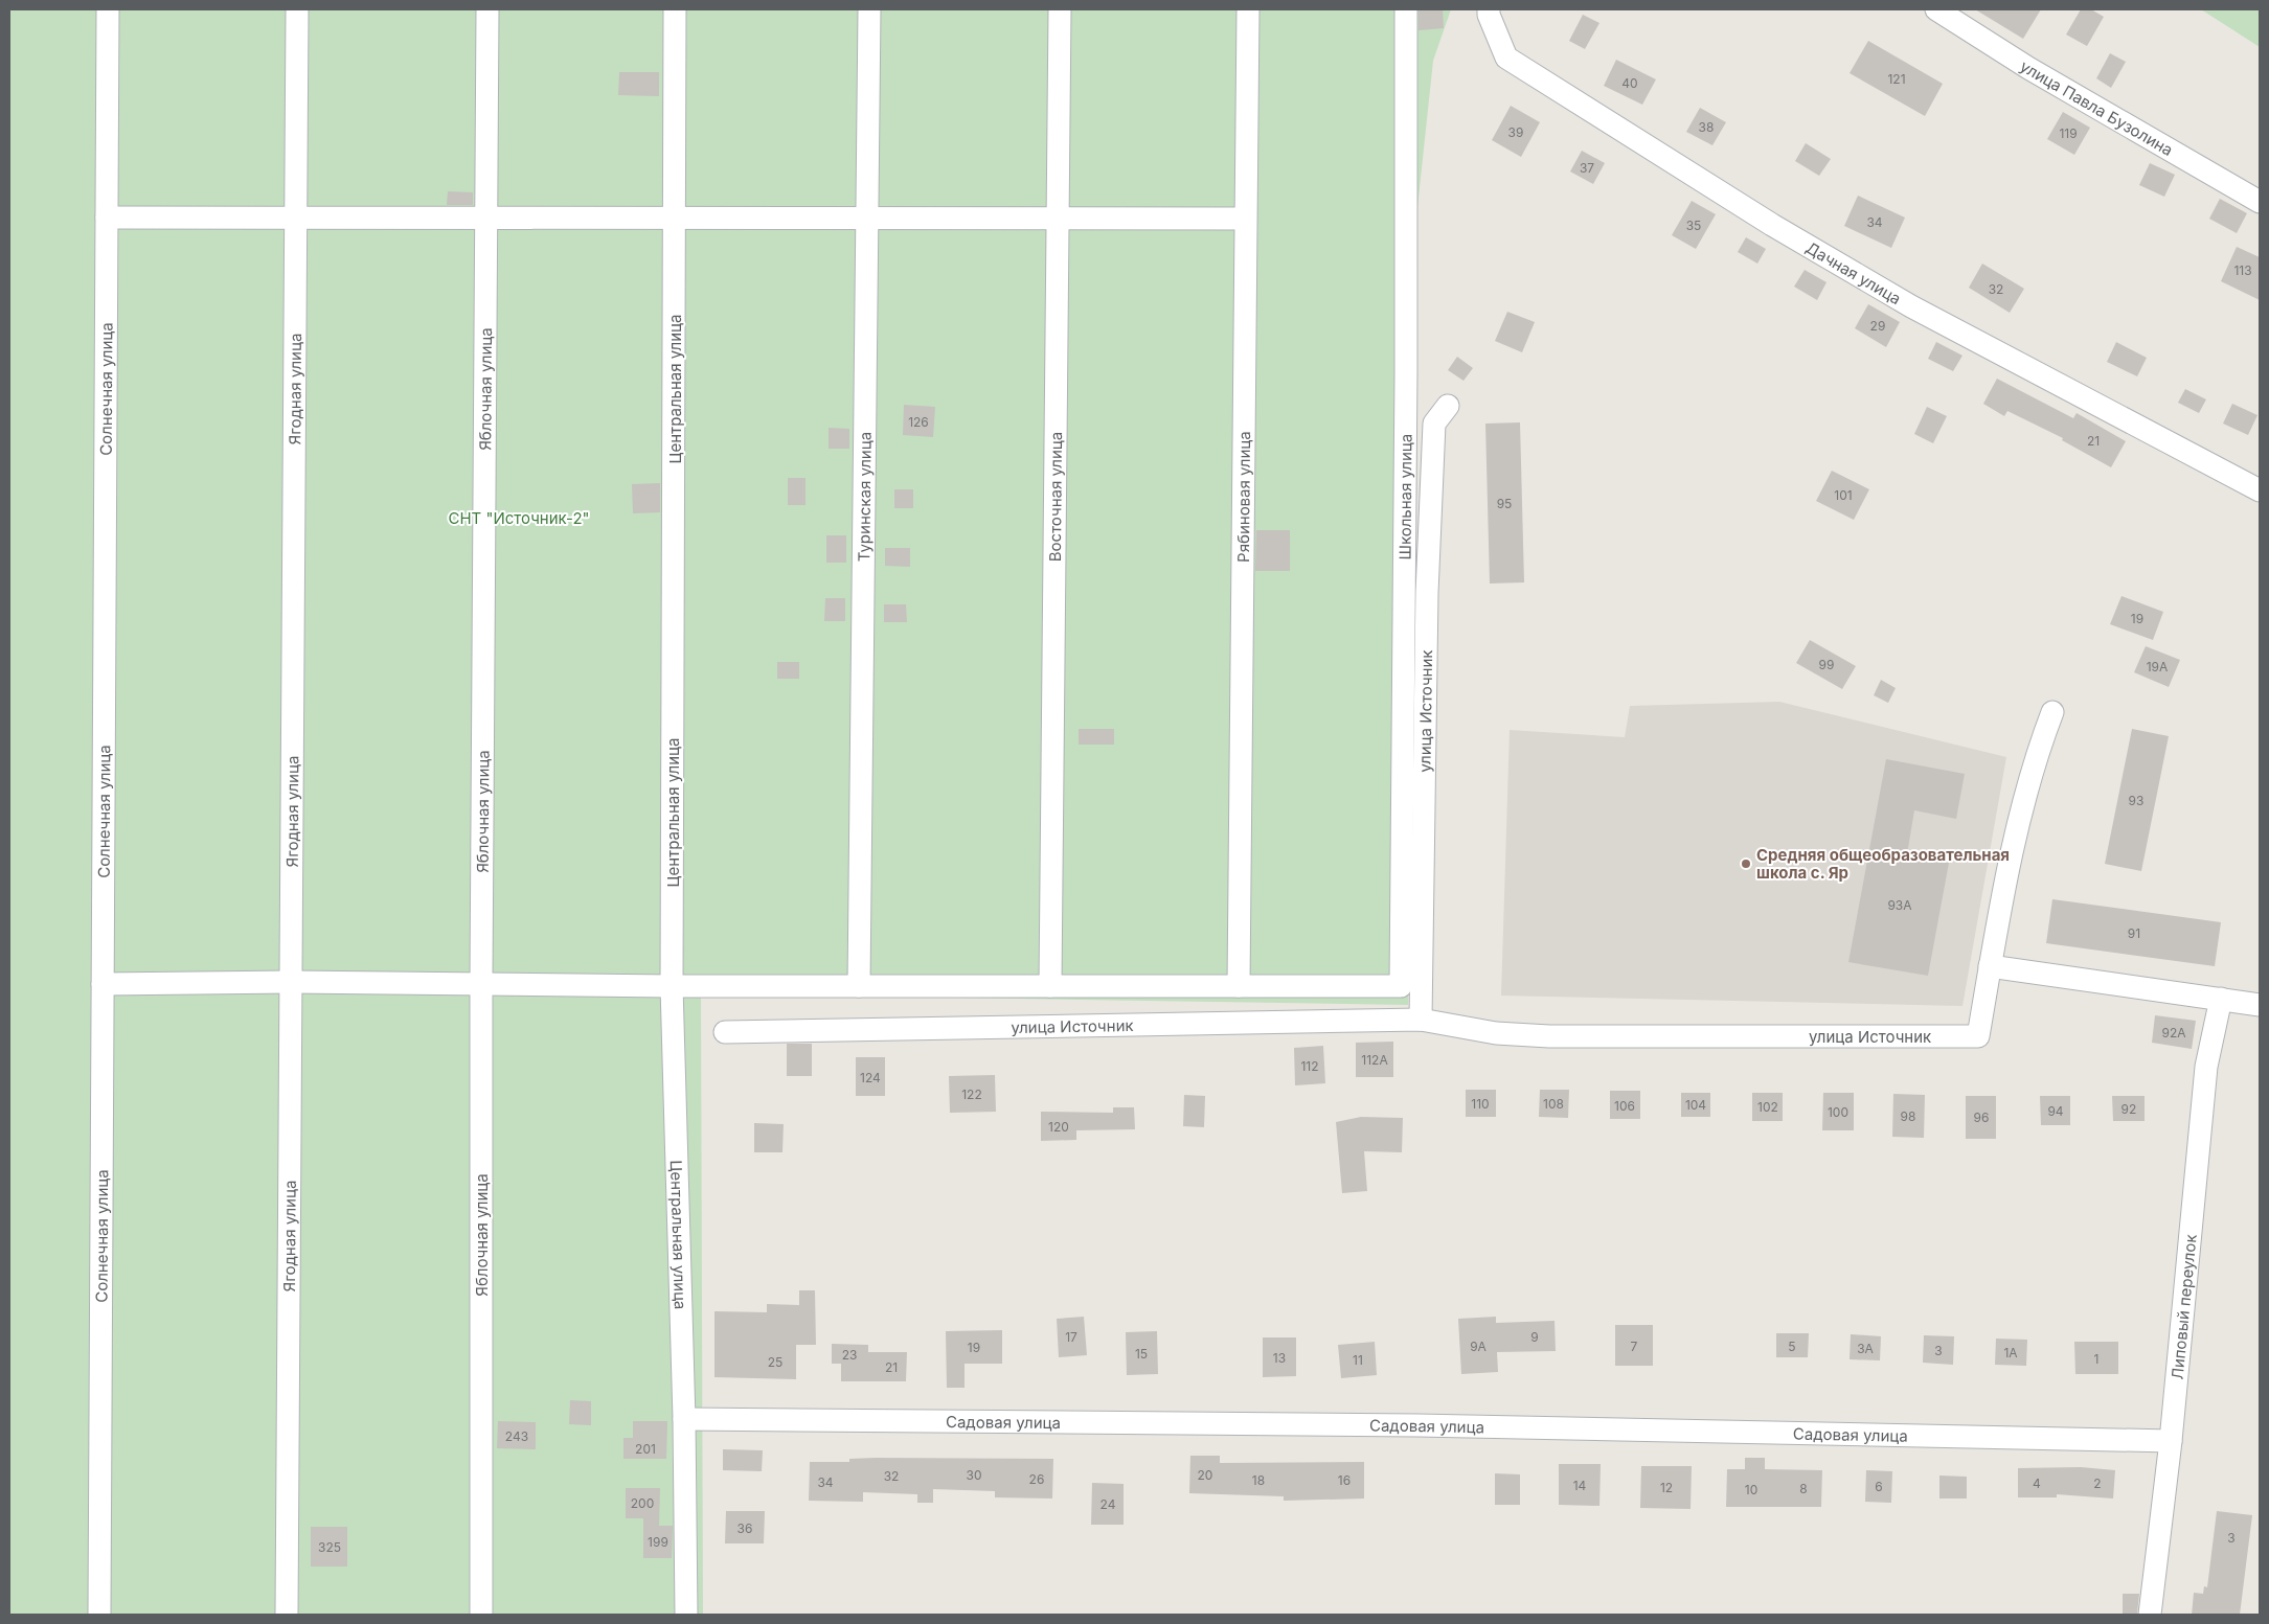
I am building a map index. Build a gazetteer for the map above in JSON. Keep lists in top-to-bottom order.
{
  "streets": {
    "street": [
      "улица Павла Бузолина",
      "Дачная улица",
      "Солнечная улица",
      "Ягодная улица",
      "Яблочная улица",
      "Центральная улица",
      "Туринская улица",
      "Восточная улица",
      "Рябиновая улица",
      "Школьная улица",
      "улица Источник",
      "Липовый переулок",
      "Садовая улица"
    ]
  },
  "crossings": [
    ["Центральная улица", "Садовая улица"],
    ["Рябиновая улица", "Школьная улица"],
    ["Липовый переулок", "Садовая улица"]
  ],
  "parks": ["СНТ \"Источник-2\""],
  "places": ["Средняя общеобразовательная школа с. Яр"],
  "house_numbers": [
    "121",
    "40",
    "38",
    "39",
    "119",
    "37",
    "34",
    "35",
    "113",
    "32",
    "29",
    "126",
    "21",
    "101",
    "95",
    "19",
    "99",
    "19А",
    "93",
    "93А",
    "91",
    "92А",
    "112А",
    "112",
    "124",
    "122",
    "110",
    "108",
    "104",
    "106",
    "102",
    "92",
    "94",
    "100",
    "98",
    "96",
    "120",
    "17",
    "9",
    "9А",
    "7",
    "5",
    "19",
    "3А",
    "3",
    "1А",
    "15",
    "23",
    "13",
    "1",
    "11",
    "25",
    "21",
    "243",
    "201",
    "30",
    "20",
    "32",
    "26",
    "18",
    "16",
    "34",
    "4",
    "2",
    "14",
    "6",
    "12",
    "8",
    "10",
    "200",
    "24",
    "36",
    "3",
    "199",
    "325"
  ]
}
